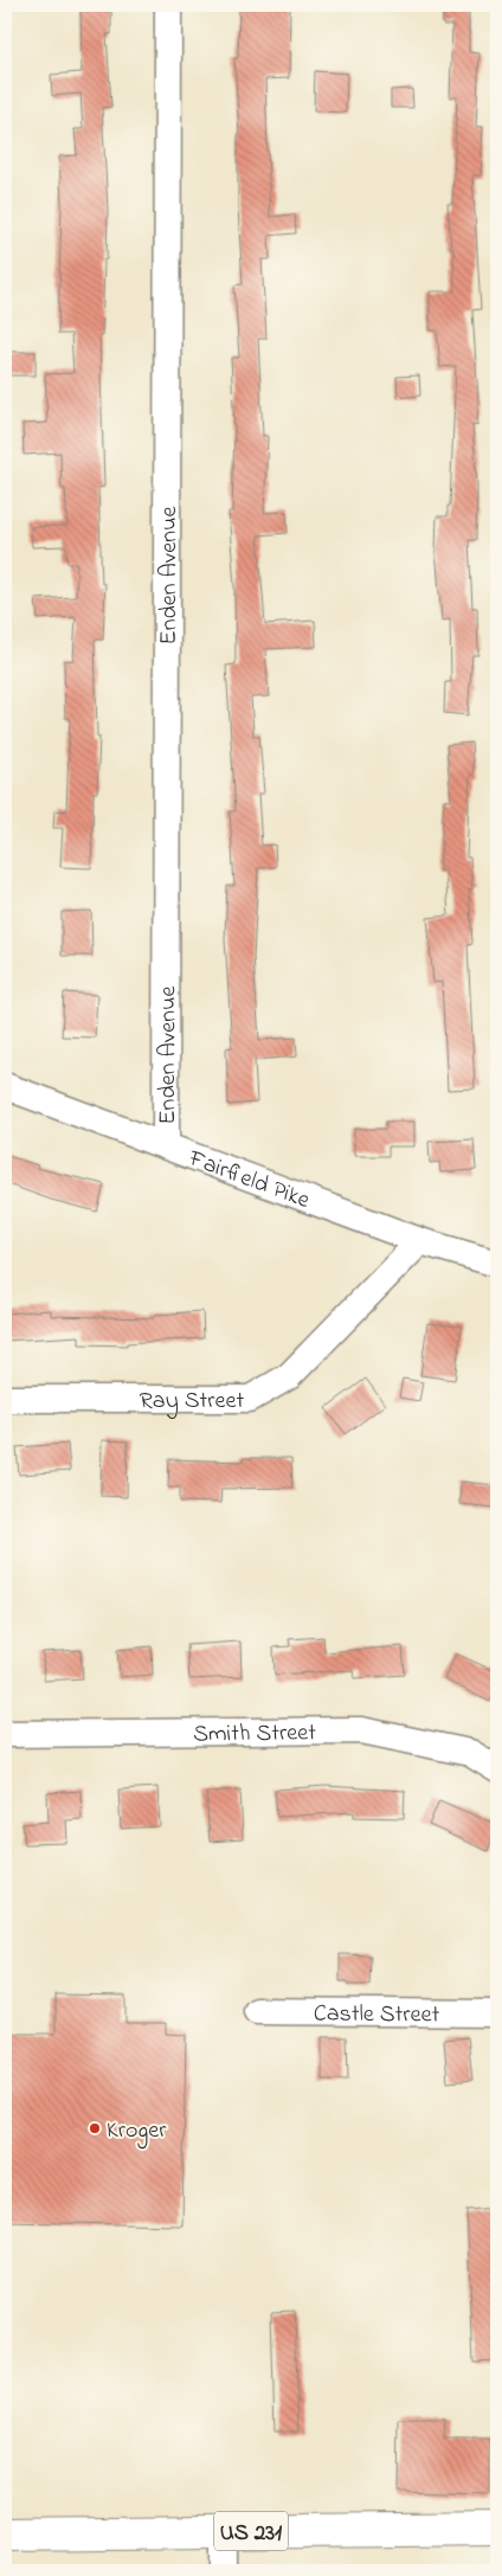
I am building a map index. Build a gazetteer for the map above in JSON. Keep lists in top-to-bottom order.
{
  "streets": {
    "highway": ["US 231"],
    "street": [
      "Enden Avenue",
      "Fairfield Pike",
      "Ray Street",
      "Smith Street",
      "Castle Street"
    ]
  },
  "crossings": [
    ["Enden Avenue", "Fairfield Pike"],
    ["Fairfield Pike", "Ray Street"]
  ],
  "places": ["Kroger"]
}
